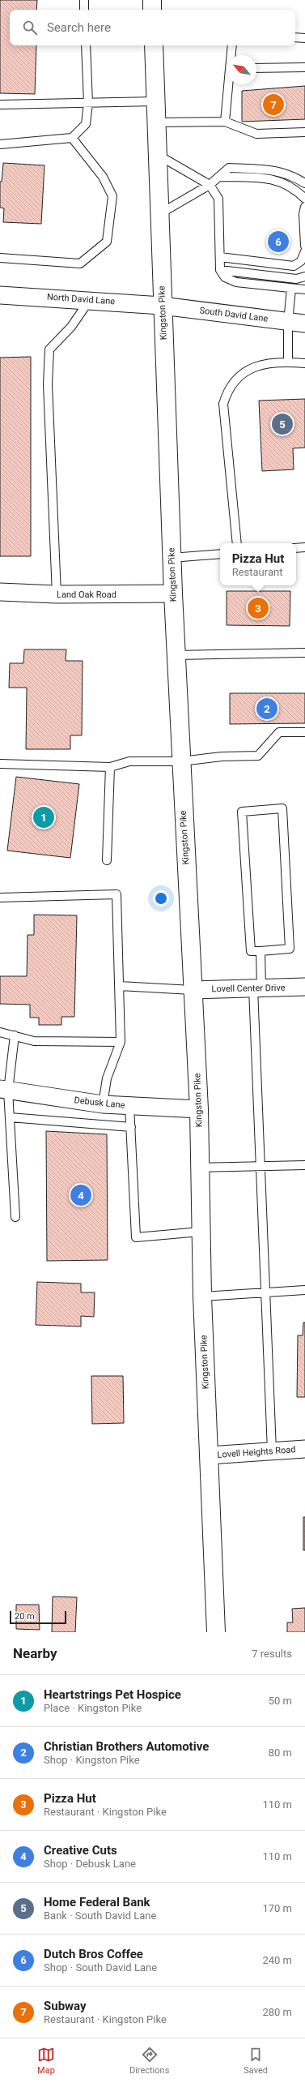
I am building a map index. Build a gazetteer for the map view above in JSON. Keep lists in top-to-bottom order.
{
  "streets": {
    "main road": ["Kingston Pike"],
    "street": [
      "North David Lane",
      "South David Lane",
      "Land Oak Road",
      "Lovell Center Drive",
      "Debusk Lane",
      "Lovell Heights Road"
    ]
  },
  "crossings": [
    ["North David Lane", "Kingston Pike"],
    ["North David Lane", "South David Lane"],
    ["Kingston Pike", "South David Lane"],
    ["Kingston Pike", "Land Oak Road"],
    ["Kingston Pike", "Lovell Center Drive"],
    ["Kingston Pike", "Debusk Lane"],
    ["Kingston Pike", "Lovell Heights Road"]
  ],
  "scale_bar": "20 m",
  "north": "top left",
  "page": {
    "search": "Search here",
    "pins": [
      "7",
      "6",
      "5",
      "3",
      "2",
      "1",
      "4"
    ],
    "popup": ["Pizza Hut", "Restaurant"],
    "scale": "20 m",
    "heading": ["Nearby", "7 results"],
    "list": [
      {
        "mark": "1",
        "name": "Heartstrings Pet Hospice",
        "note": "Place · Kingston Pike",
        "value": "50 m"
      },
      {
        "mark": "2",
        "name": "Christian Brothers Automotive",
        "note": "Shop · Kingston Pike",
        "value": "80 m"
      },
      {
        "mark": "3",
        "name": "Pizza Hut",
        "note": "Restaurant · Kingston Pike",
        "value": "110 m"
      },
      {
        "mark": "4",
        "name": "Creative Cuts",
        "note": "Shop · Debusk Lane",
        "value": "110 m"
      },
      {
        "mark": "5",
        "name": "Home Federal Bank",
        "note": "Bank · South David Lane",
        "value": "170 m"
      },
      {
        "mark": "6",
        "name": "Dutch Bros Coffee",
        "note": "Shop · South David Lane",
        "value": "240 m"
      },
      {
        "mark": "7",
        "name": "Subway",
        "note": "Restaurant · Kingston Pike",
        "value": "280 m"
      }
    ],
    "nav": ["Map", "Directions", "Saved"]
  }
}
